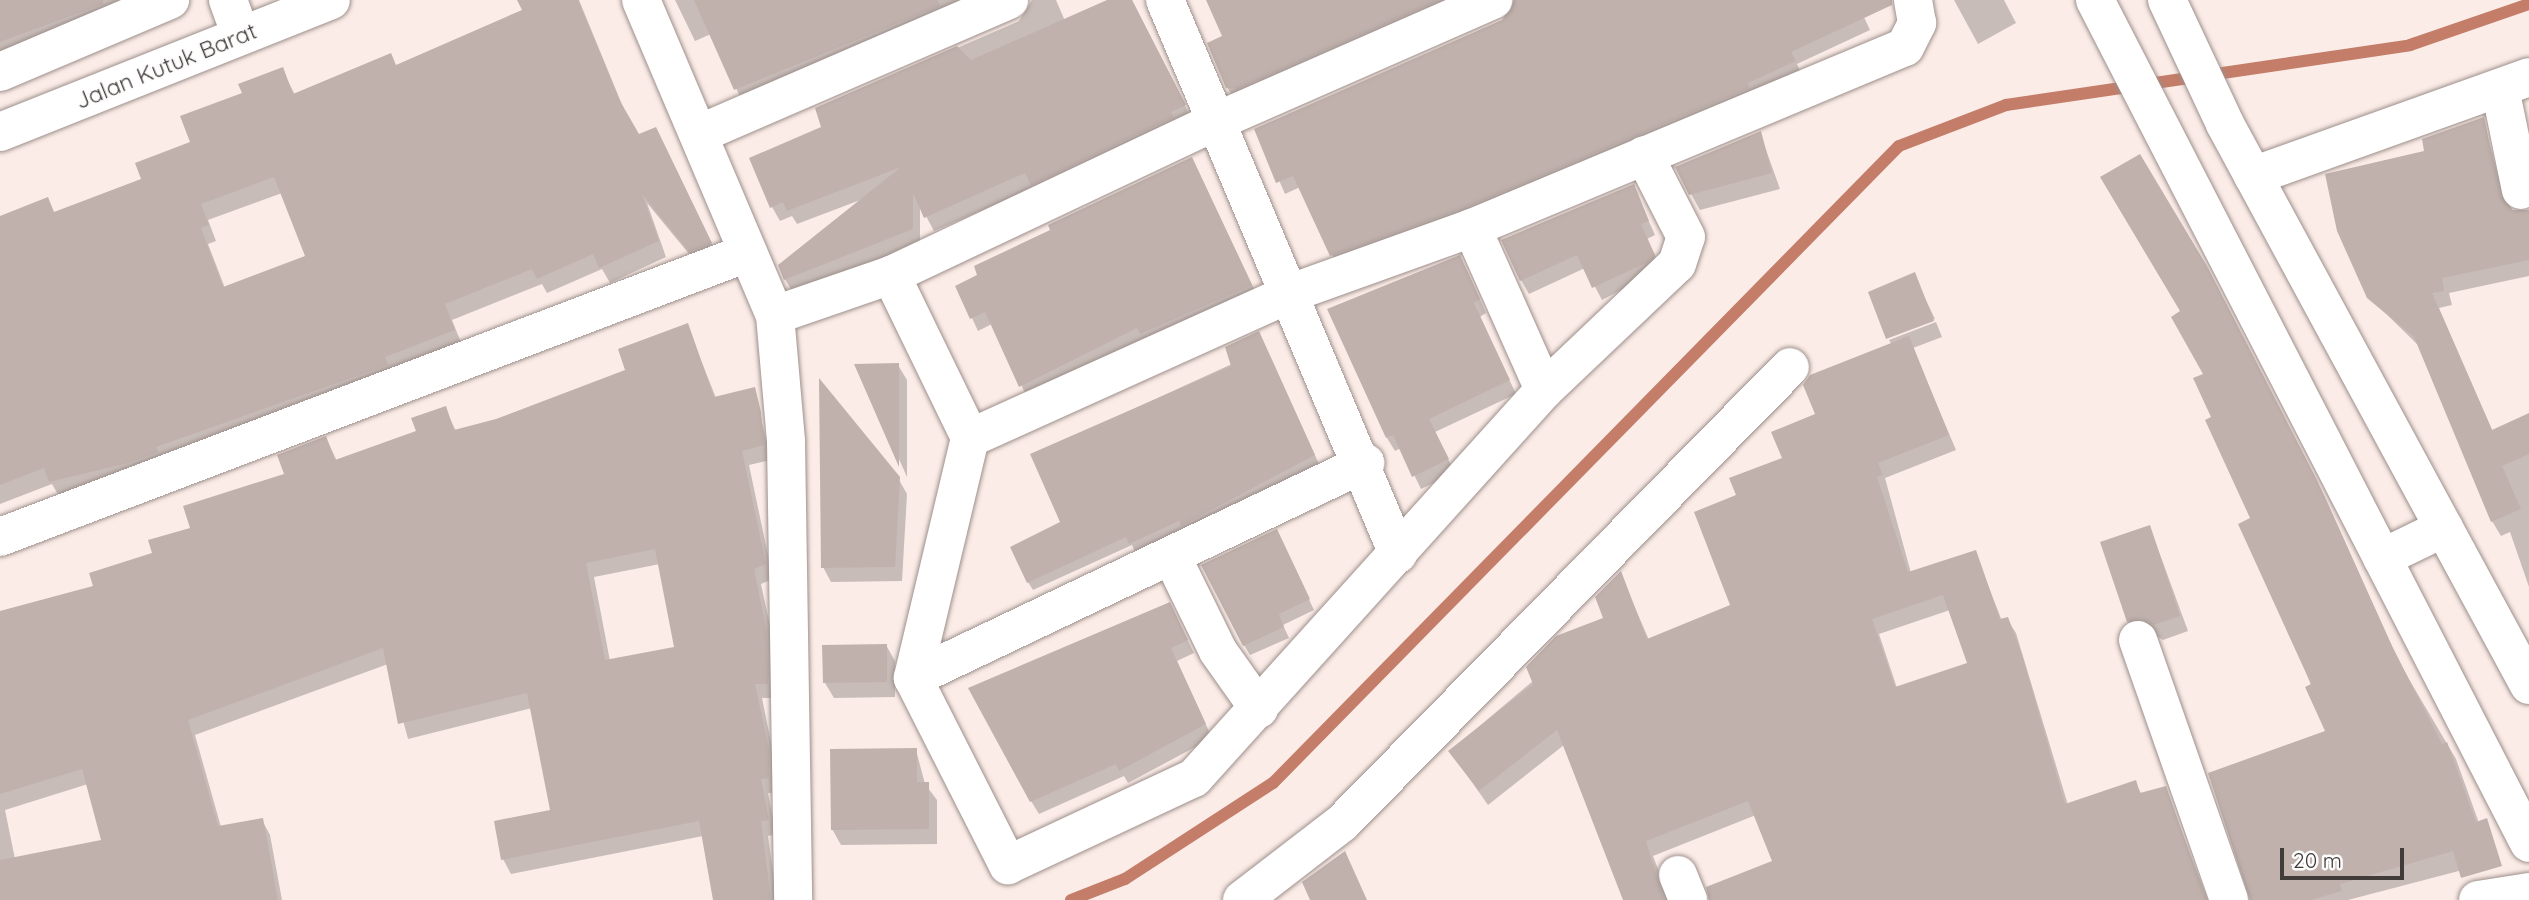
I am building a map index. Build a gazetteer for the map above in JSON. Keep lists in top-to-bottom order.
{
  "streets": {
    "street": ["Jalan Kutuk Barat"]
  },
  "scale_bar": "20 m"
}
